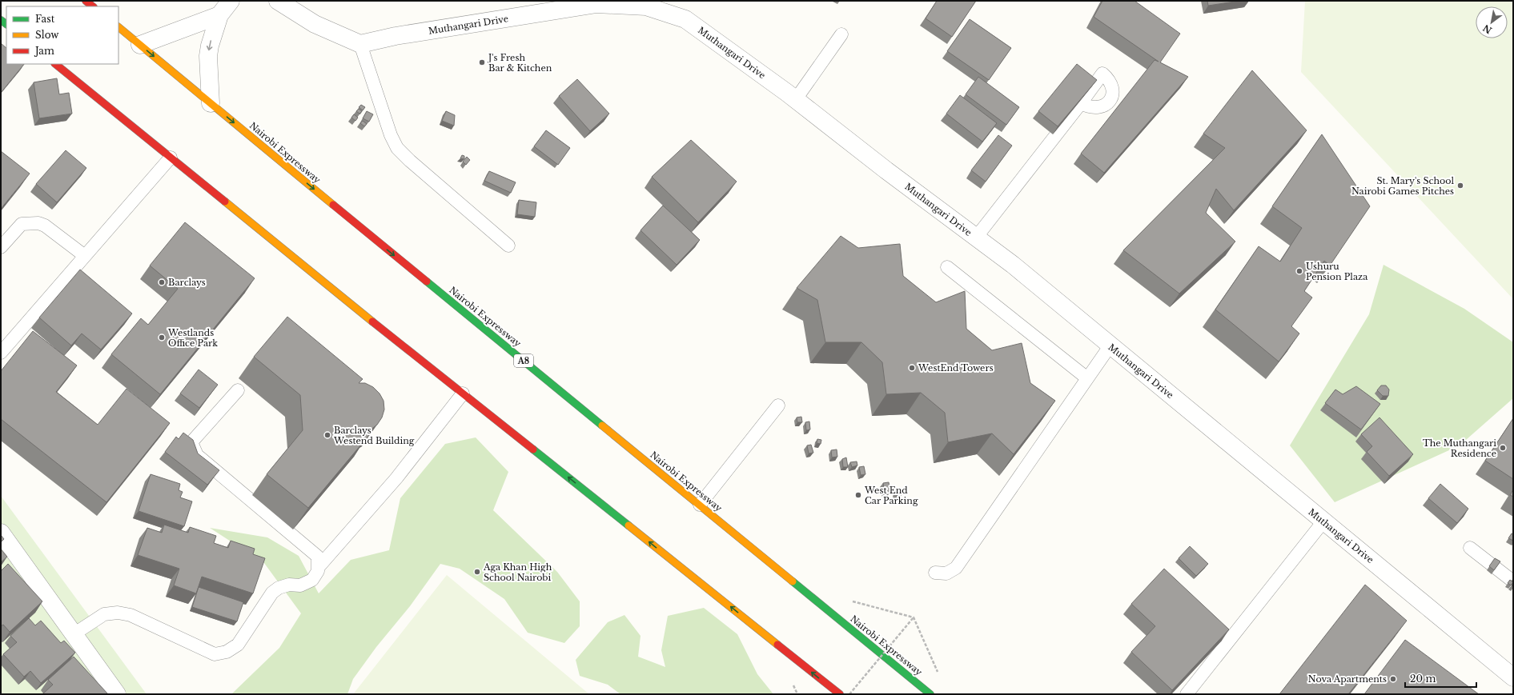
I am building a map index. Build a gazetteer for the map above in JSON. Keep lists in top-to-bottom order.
{
  "streets": {
    "highway": ["Nairobi Expressway", "A8"],
    "street": ["Muthangari Drive"]
  },
  "places": [
    "J's Fresh Bar & Kitchen",
    "St. Mary's School Nairobi Games Pitches",
    "Ushuru Pension Plaza",
    "Barclays",
    "Westlands Office Park",
    "WestEnd Towers",
    "Barclays Westend Building",
    "The Muthangari Residence",
    "West End Car Parking",
    "Aga Khan High School Nairobi",
    "Nova Apartments"
  ],
  "legend": ["Fast", "Slow", "Jam"],
  "scale_bar": "20 m",
  "north": "bottom left"
}
